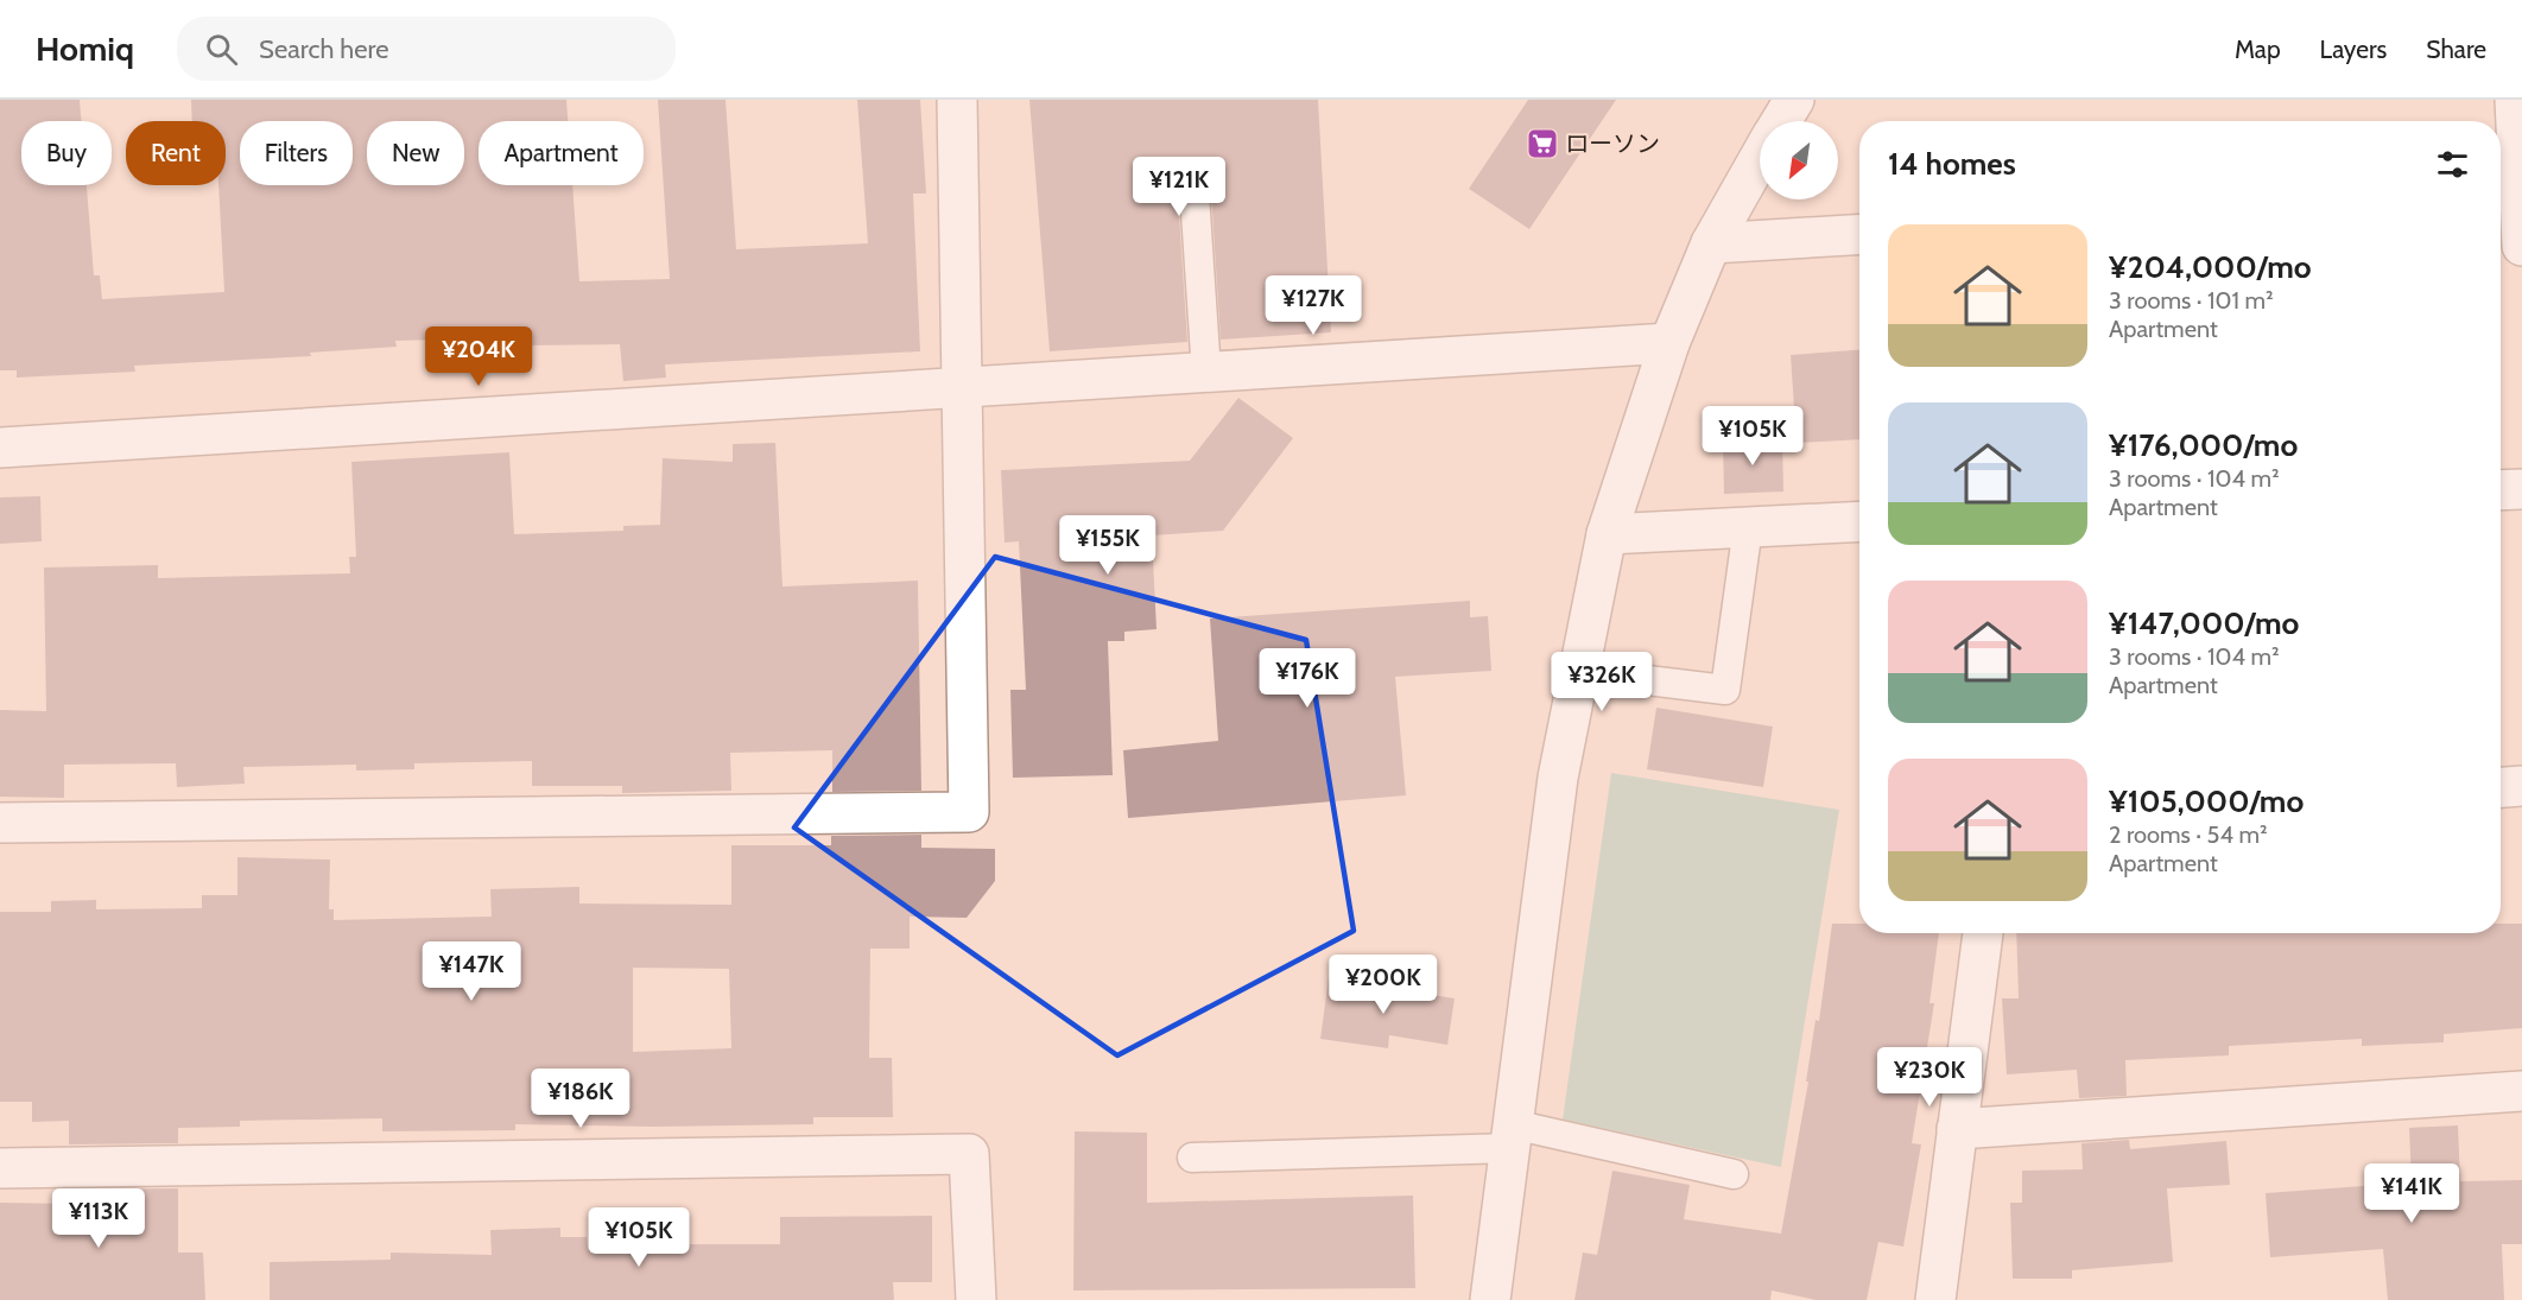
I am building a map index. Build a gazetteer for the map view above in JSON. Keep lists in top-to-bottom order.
{
  "places": {
    "supermarket": ["ローソン"]
  },
  "north": "bottom left",
  "page": {
    "header": "Homiq",
    "search": "Search here",
    "nav": ["Map", "Layers", "Share"],
    "chip": [
      "Buy",
      "Rent",
      "Filters",
      "New",
      "Apartment"
    ],
    "heading": "14 homes",
    "price": [
      "¥121K",
      "¥127K",
      "¥204K",
      "¥105K",
      "¥155K",
      "¥176K",
      "¥326K",
      "¥147K",
      "¥200K",
      "¥230K",
      "¥186K",
      "¥141K",
      "¥113K",
      "¥105K"
    ],
    "list": [
      {
        "name": "¥204,000/mo",
        "note": "3 rooms · 101 m² · Apartment"
      },
      {
        "name": "¥176,000/mo",
        "note": "3 rooms · 104 m² · Apartment"
      },
      {
        "name": "¥147,000/mo",
        "note": "3 rooms · 104 m² · Apartment"
      },
      {
        "name": "¥105,000/mo",
        "note": "2 rooms · 54 m² · Apartment"
      }
    ]
  }
}
